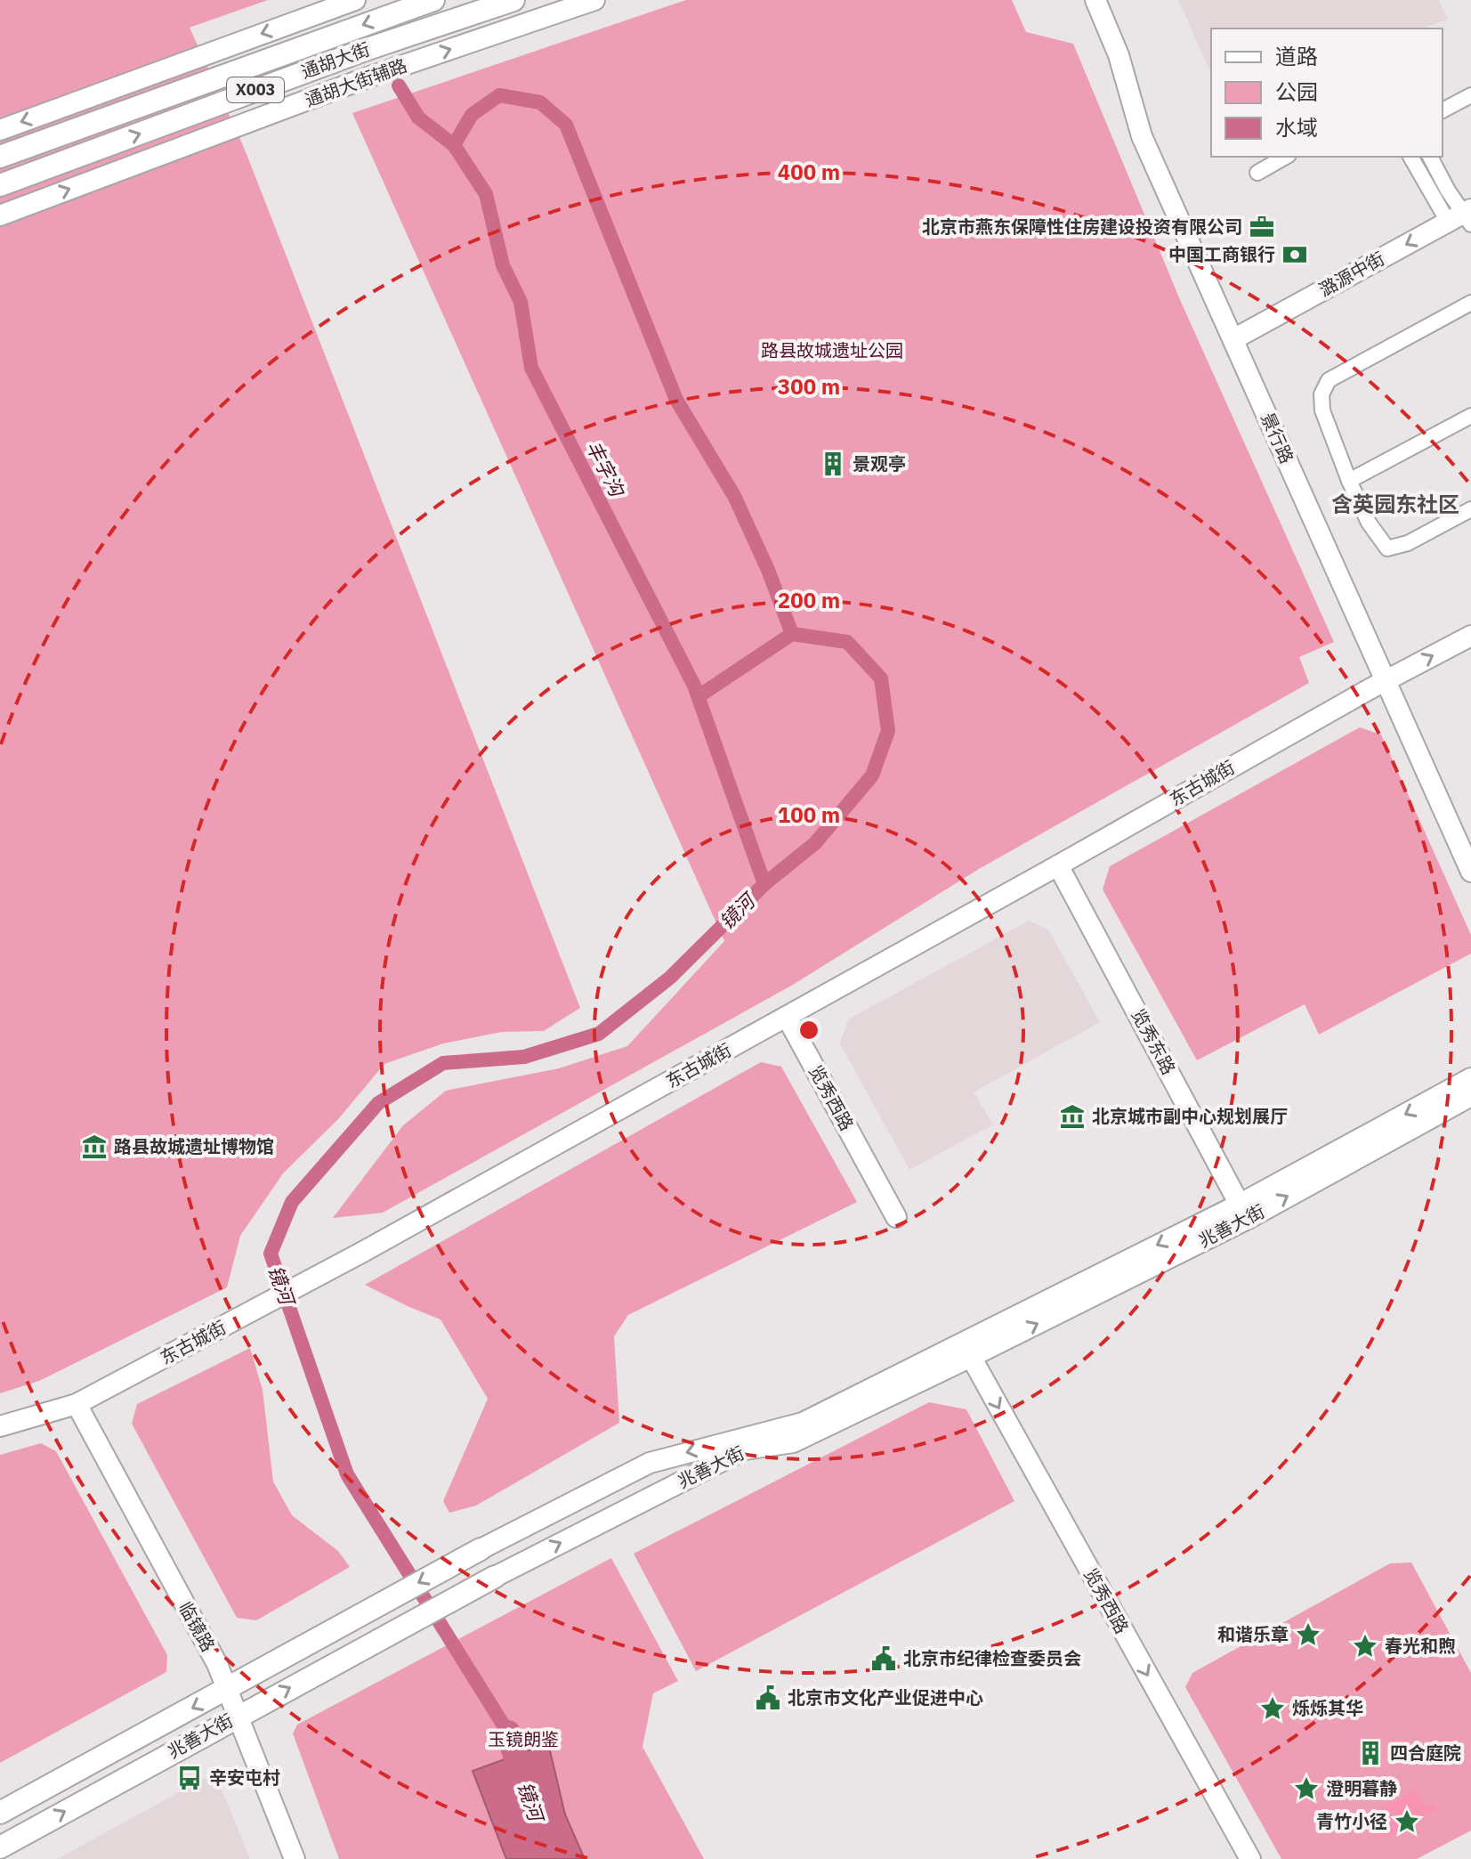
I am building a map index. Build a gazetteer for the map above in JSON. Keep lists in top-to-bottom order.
{
  "streets": {
    "main road": ["通胡大街", "X003", "兆善大街"],
    "street": [
      "通胡大街辅路",
      "潞源中街",
      "景行路",
      "东古城街",
      "览秀东路",
      "览秀西路",
      "临镜路"
    ]
  },
  "crossings": [
    ["潞源中街", "景行路"],
    ["景行路", "东古城街"],
    ["东古城街", "览秀东路"],
    ["东古城街", "览秀西路"],
    ["东古城街", "临镜路"],
    ["览秀东路", "兆善大街"],
    ["览秀西路", "兆善大街"],
    ["兆善大街", "临镜路"]
  ],
  "one_way": ["潞源中街", "览秀西路"],
  "districts": ["含英园东社区"],
  "water": ["丰字沟", "镜河"],
  "parks": ["路县故城遗址公园", "玉镜朗鉴"],
  "places": {
    "office": ["北京市燕东保障性住房建设投资有限公司"],
    "bank": ["中国工商银行"],
    "building": ["景观亭", "四合庭院"],
    "museum": ["北京城市副中心规划展厅", "路县故城遗址博物馆"],
    "place": [
      "和谐乐章",
      "春光和煦",
      "烁烁其华",
      "澄明暮静",
      "青竹小径"
    ],
    "public building": ["北京市纪律检查委员会", "北京市文化产业促进中心"],
    "bus stop": ["辛安屯村"]
  },
  "legend": ["道路", "公园", "水域"],
  "rings": [
    "400 m",
    "300 m",
    "200 m",
    "100 m"
  ]
}
